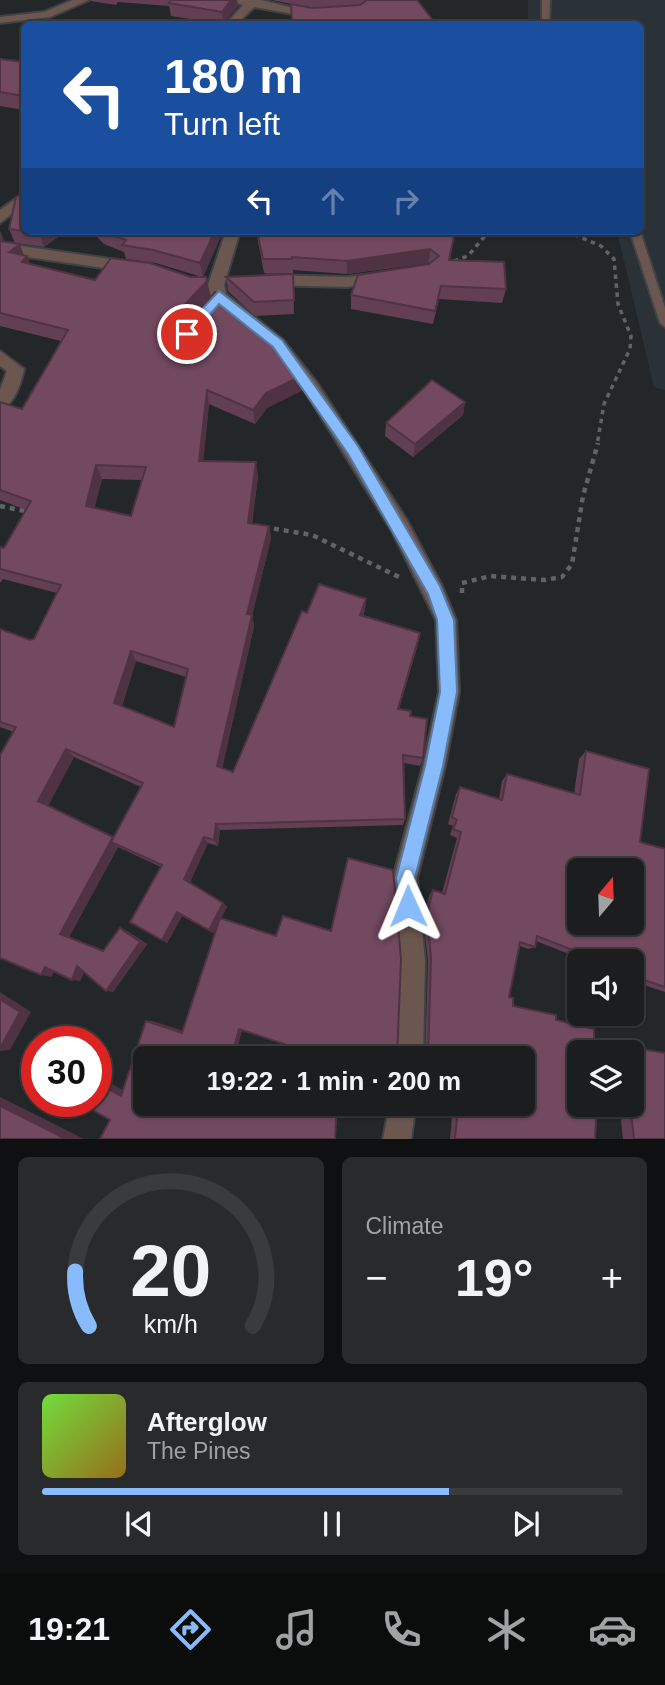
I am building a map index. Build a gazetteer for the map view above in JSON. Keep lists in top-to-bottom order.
{
  "north": "top",
  "page": {
    "turn": ["180 m", "Turn left"],
    "limit": "30",
    "trip": "19:22 · 1 min · 200 m",
    "tile": "Climate",
    "heat": ["−", "19°", "+"],
    "song": ["Afterglow", "The Pines"],
    "tabs": "19:21",
    "gauge": ["20", "km/h"]
  }
}
